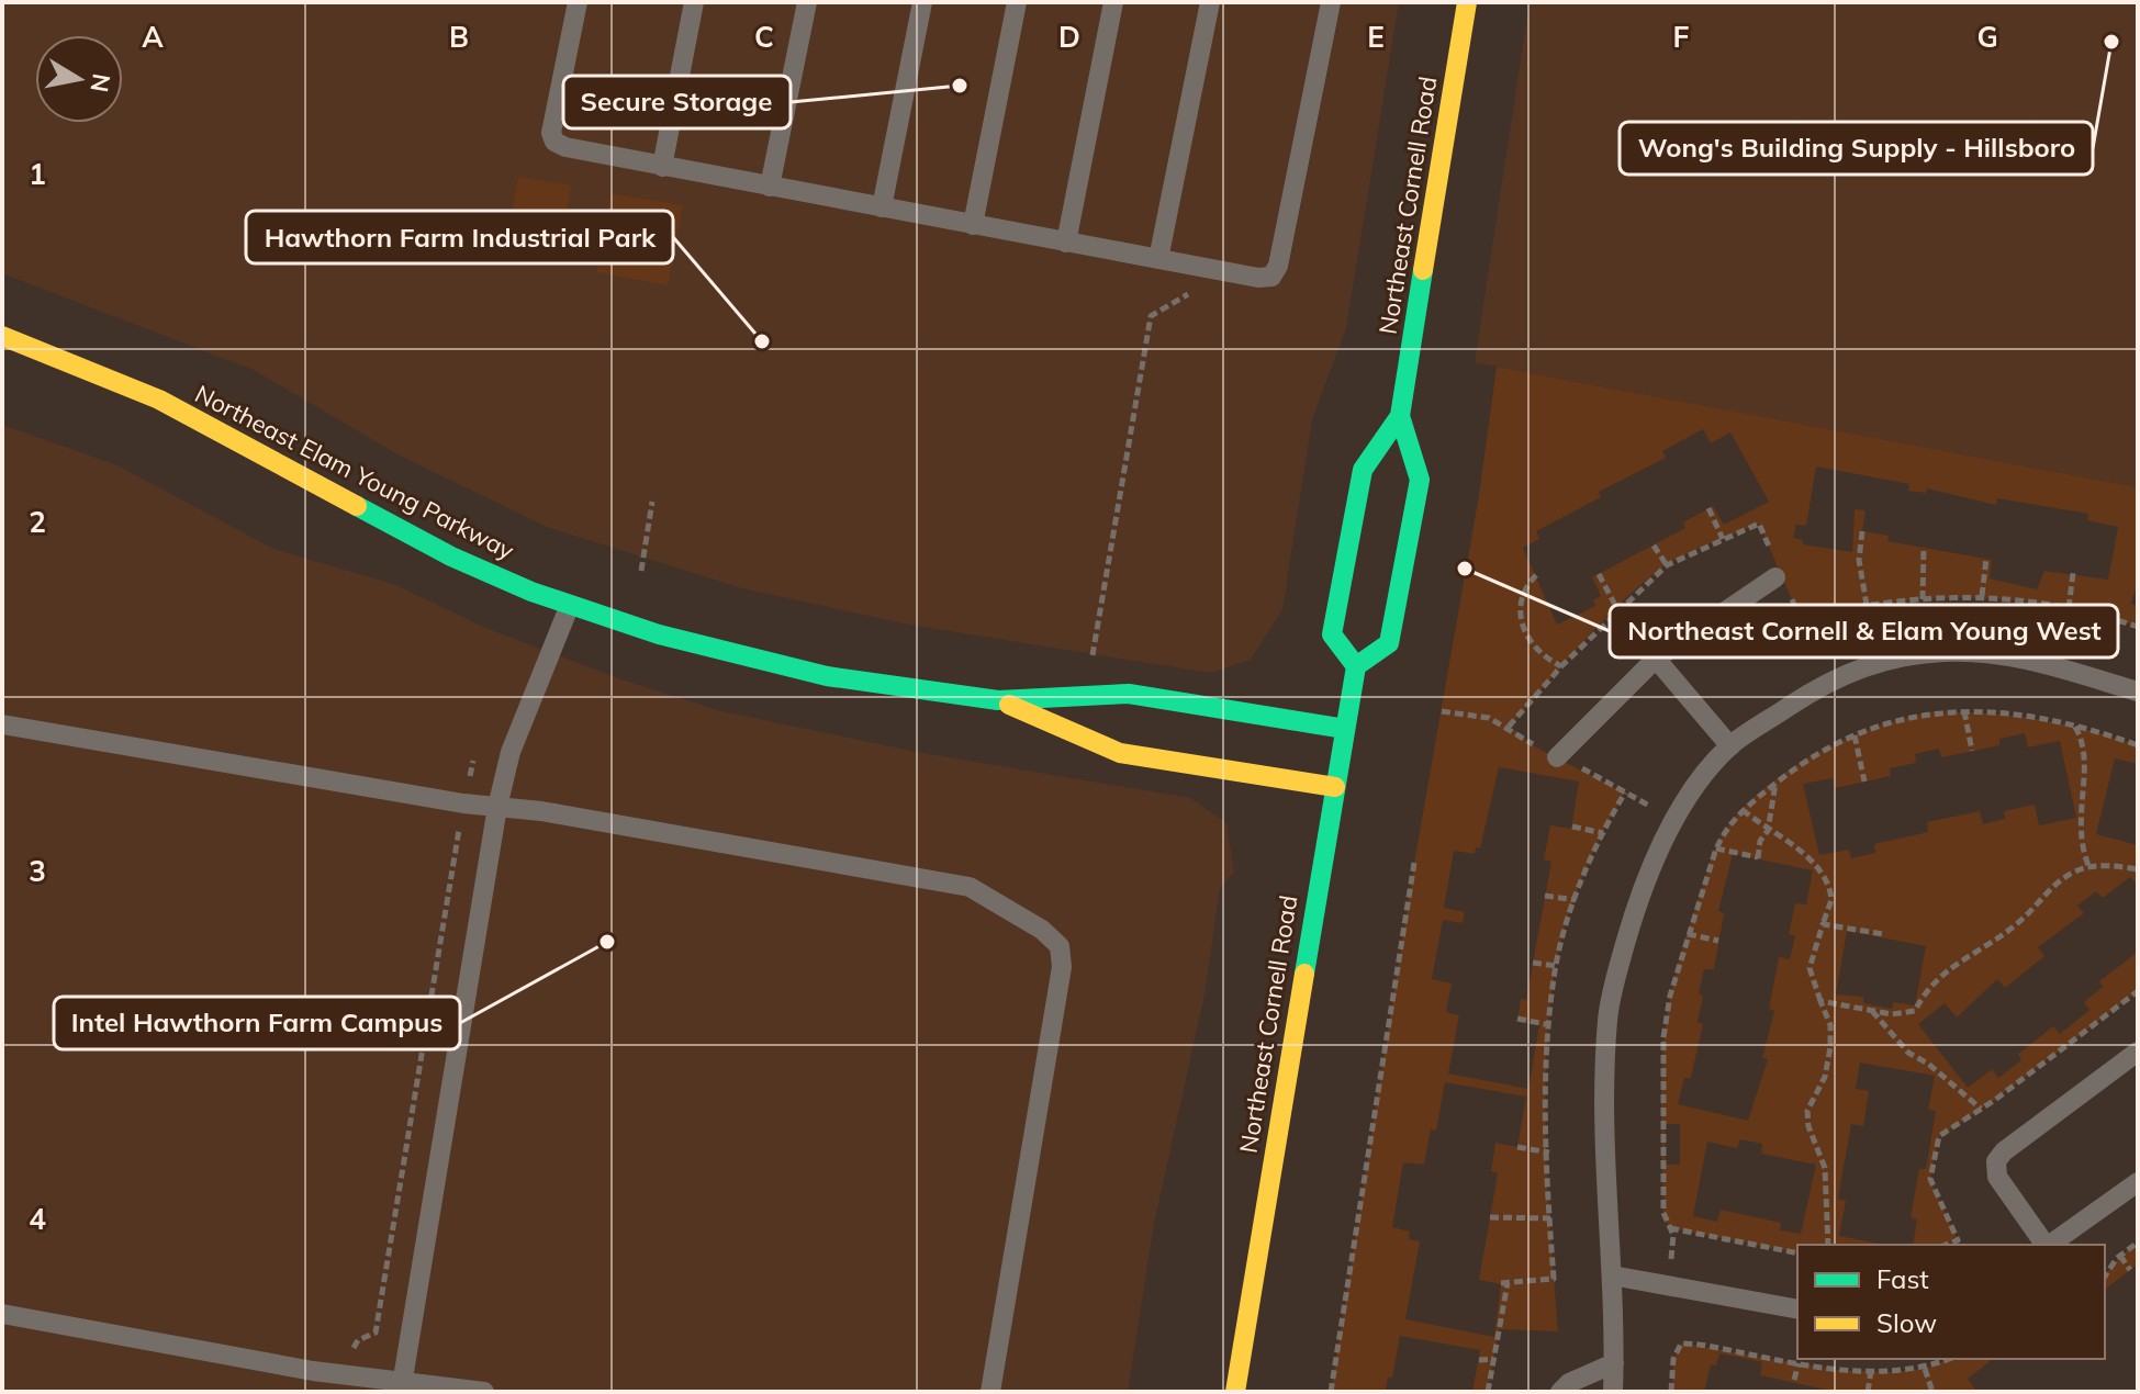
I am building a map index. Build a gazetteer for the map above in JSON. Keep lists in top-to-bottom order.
{
  "streets": {
    "main road": ["Northeast Cornell Road", "Northeast Elam Young Parkway"]
  },
  "places": [
    "Wong's Building Supply - Hillsboro",
    "Secure Storage",
    "Hawthorn Farm Industrial Park",
    "Northeast Cornell & Elam Young West",
    "Intel Hawthorn Farm Campus"
  ],
  "legend": ["Fast", "Slow"],
  "north": "right",
  "grid": {
    "columns": [
      "A",
      "B",
      "C",
      "D",
      "E",
      "F",
      "G"
    ],
    "rows": [
      "1",
      "2",
      "3",
      "4"
    ]
  }
}
